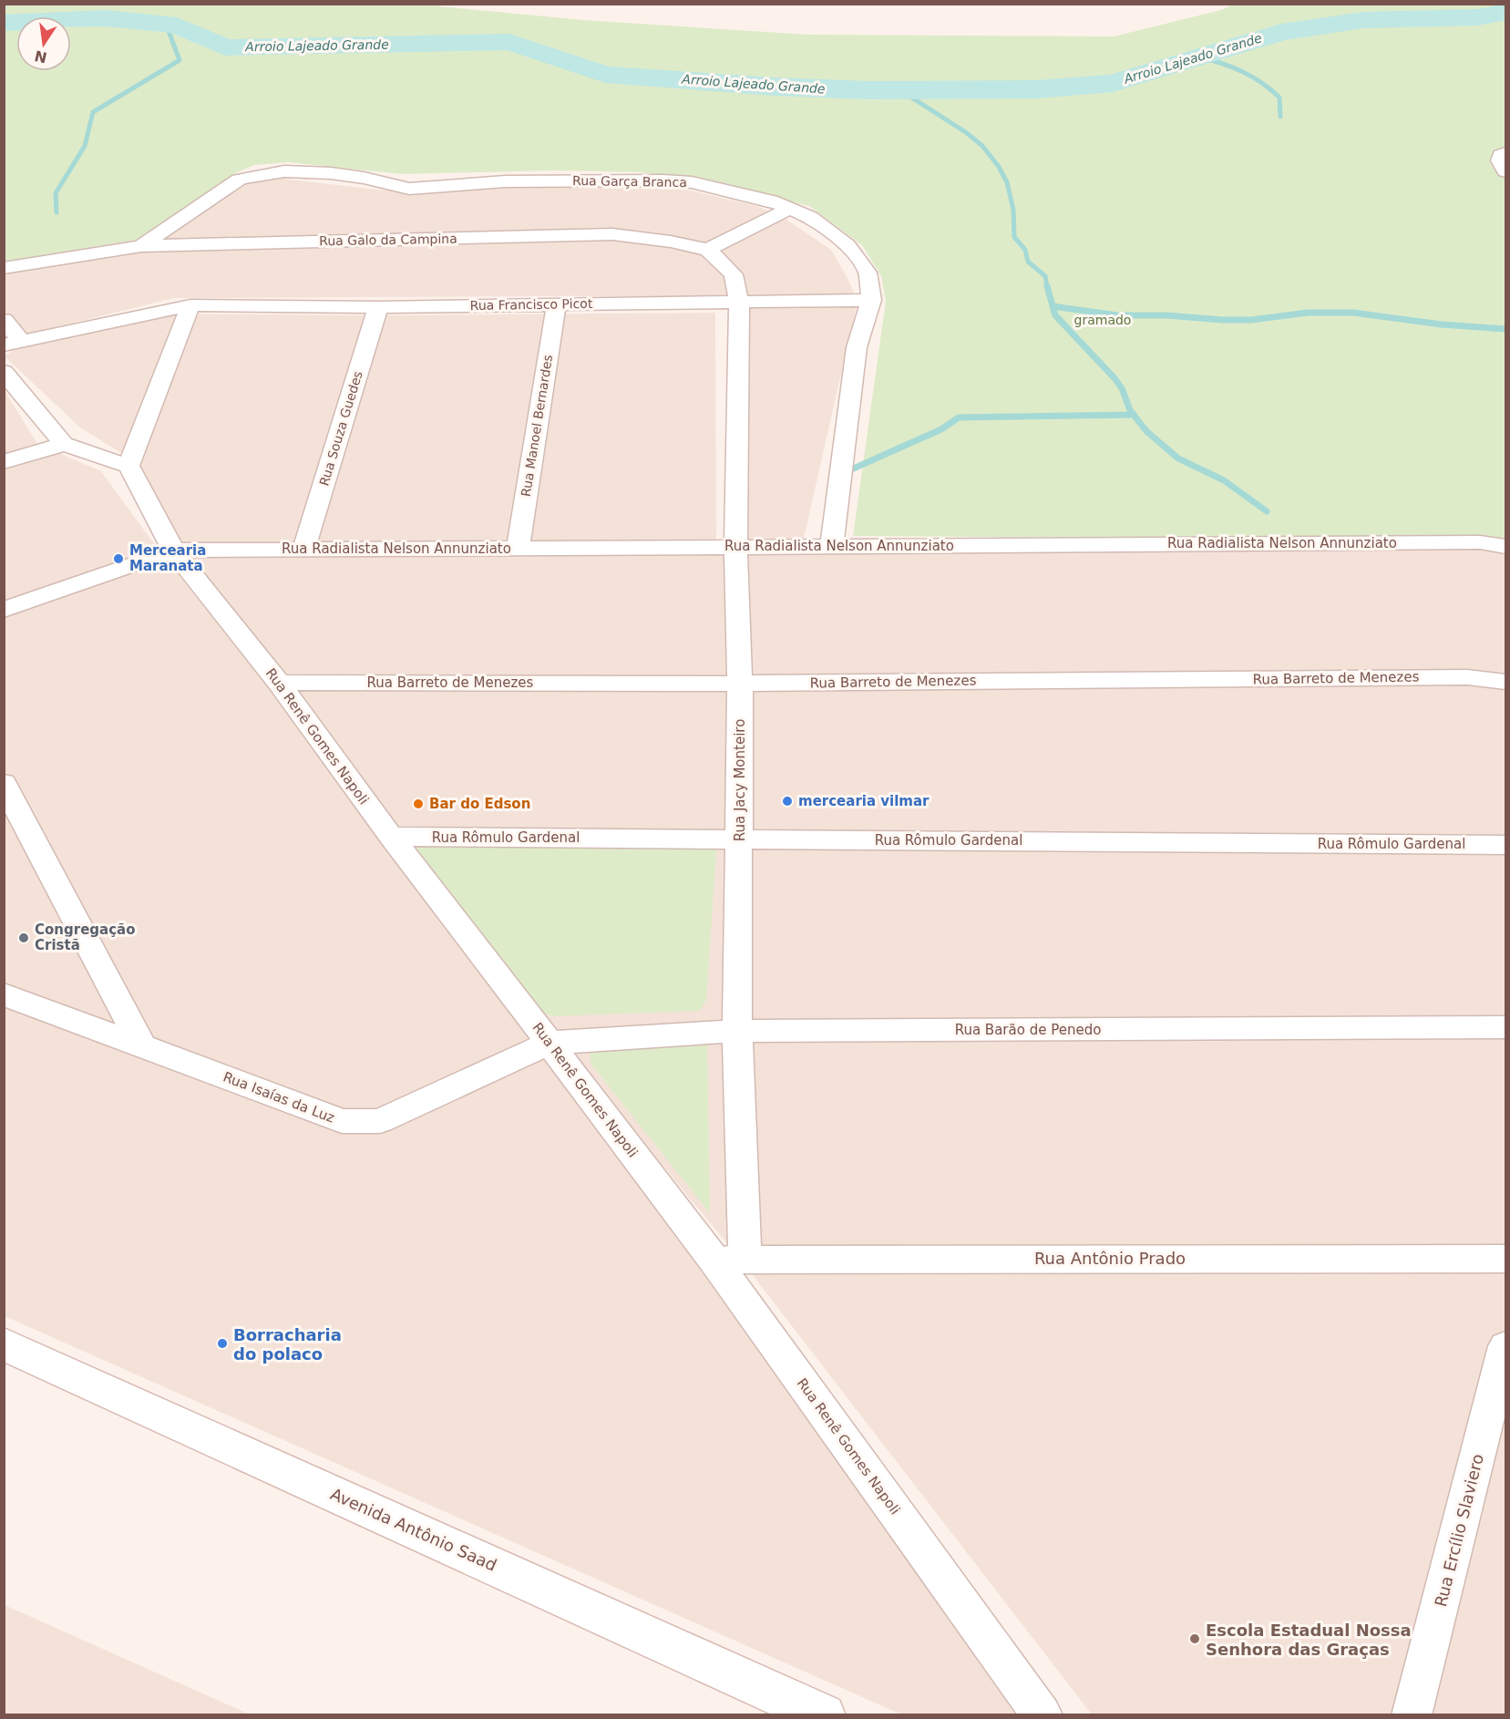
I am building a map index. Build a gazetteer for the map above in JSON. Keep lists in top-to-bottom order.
{
  "streets": {
    "main road": ["Avenida Antônio Saad"],
    "street": [
      "Rua Garça Branca",
      "Rua Galo da Campina",
      "Rua Francisco Picot",
      "Rua Manoel Bernardes",
      "Rua Souza Guedes",
      "Rua Radialista Nelson Annunziato",
      "Rua Barreto de Menezes",
      "Rua Renê Gomes Napoli",
      "Rua Jacy Monteiro",
      "Rua Rômulo Gardenal",
      "Rua Barão de Penedo",
      "Rua Isaías da Luz",
      "Rua Antônio Prado",
      "Rua Ercílio Slaviero"
    ]
  },
  "crossings": [
    ["Rua Garça Branca", "Rua Galo da Campina"],
    ["Rua Garça Branca", "Rua Francisco Picot"],
    ["Rua Garça Branca", "Rua Radialista Nelson Annunziato"],
    ["Rua Francisco Picot", "Rua Manoel Bernardes"],
    ["Rua Francisco Picot", "Rua Souza Guedes"],
    ["Rua Francisco Picot", "Rua Jacy Monteiro"],
    ["Rua Manoel Bernardes", "Rua Radialista Nelson Annunziato"],
    ["Rua Souza Guedes", "Rua Radialista Nelson Annunziato"],
    ["Rua Radialista Nelson Annunziato", "Rua Renê Gomes Napoli"],
    ["Rua Radialista Nelson Annunziato", "Rua Jacy Monteiro"],
    ["Rua Barreto de Menezes", "Rua Renê Gomes Napoli"],
    ["Rua Barreto de Menezes", "Rua Jacy Monteiro"],
    ["Rua Renê Gomes Napoli", "Rua Jacy Monteiro"],
    ["Rua Renê Gomes Napoli", "Rua Rômulo Gardenal"],
    ["Rua Renê Gomes Napoli", "Rua Barão de Penedo"],
    ["Rua Renê Gomes Napoli", "Rua Isaías da Luz"],
    ["Rua Renê Gomes Napoli", "Rua Antônio Prado"],
    ["Rua Jacy Monteiro", "Rua Rômulo Gardenal"],
    ["Rua Jacy Monteiro", "Rua Barão de Penedo"],
    ["Rua Jacy Monteiro", "Rua Antônio Prado"],
    ["Rua Barão de Penedo", "Rua Isaías da Luz"]
  ],
  "water": ["Arroio Lajeado Grande"],
  "parks": ["gramado"],
  "places": [
    "Mercearia Maranata",
    "mercearia vilmar",
    "Bar do Edson",
    "Congregação Cristã",
    "Borracharia do polaco",
    "Escola Estadual Nossa Senhora das Graças"
  ],
  "north": "bottom"
}
